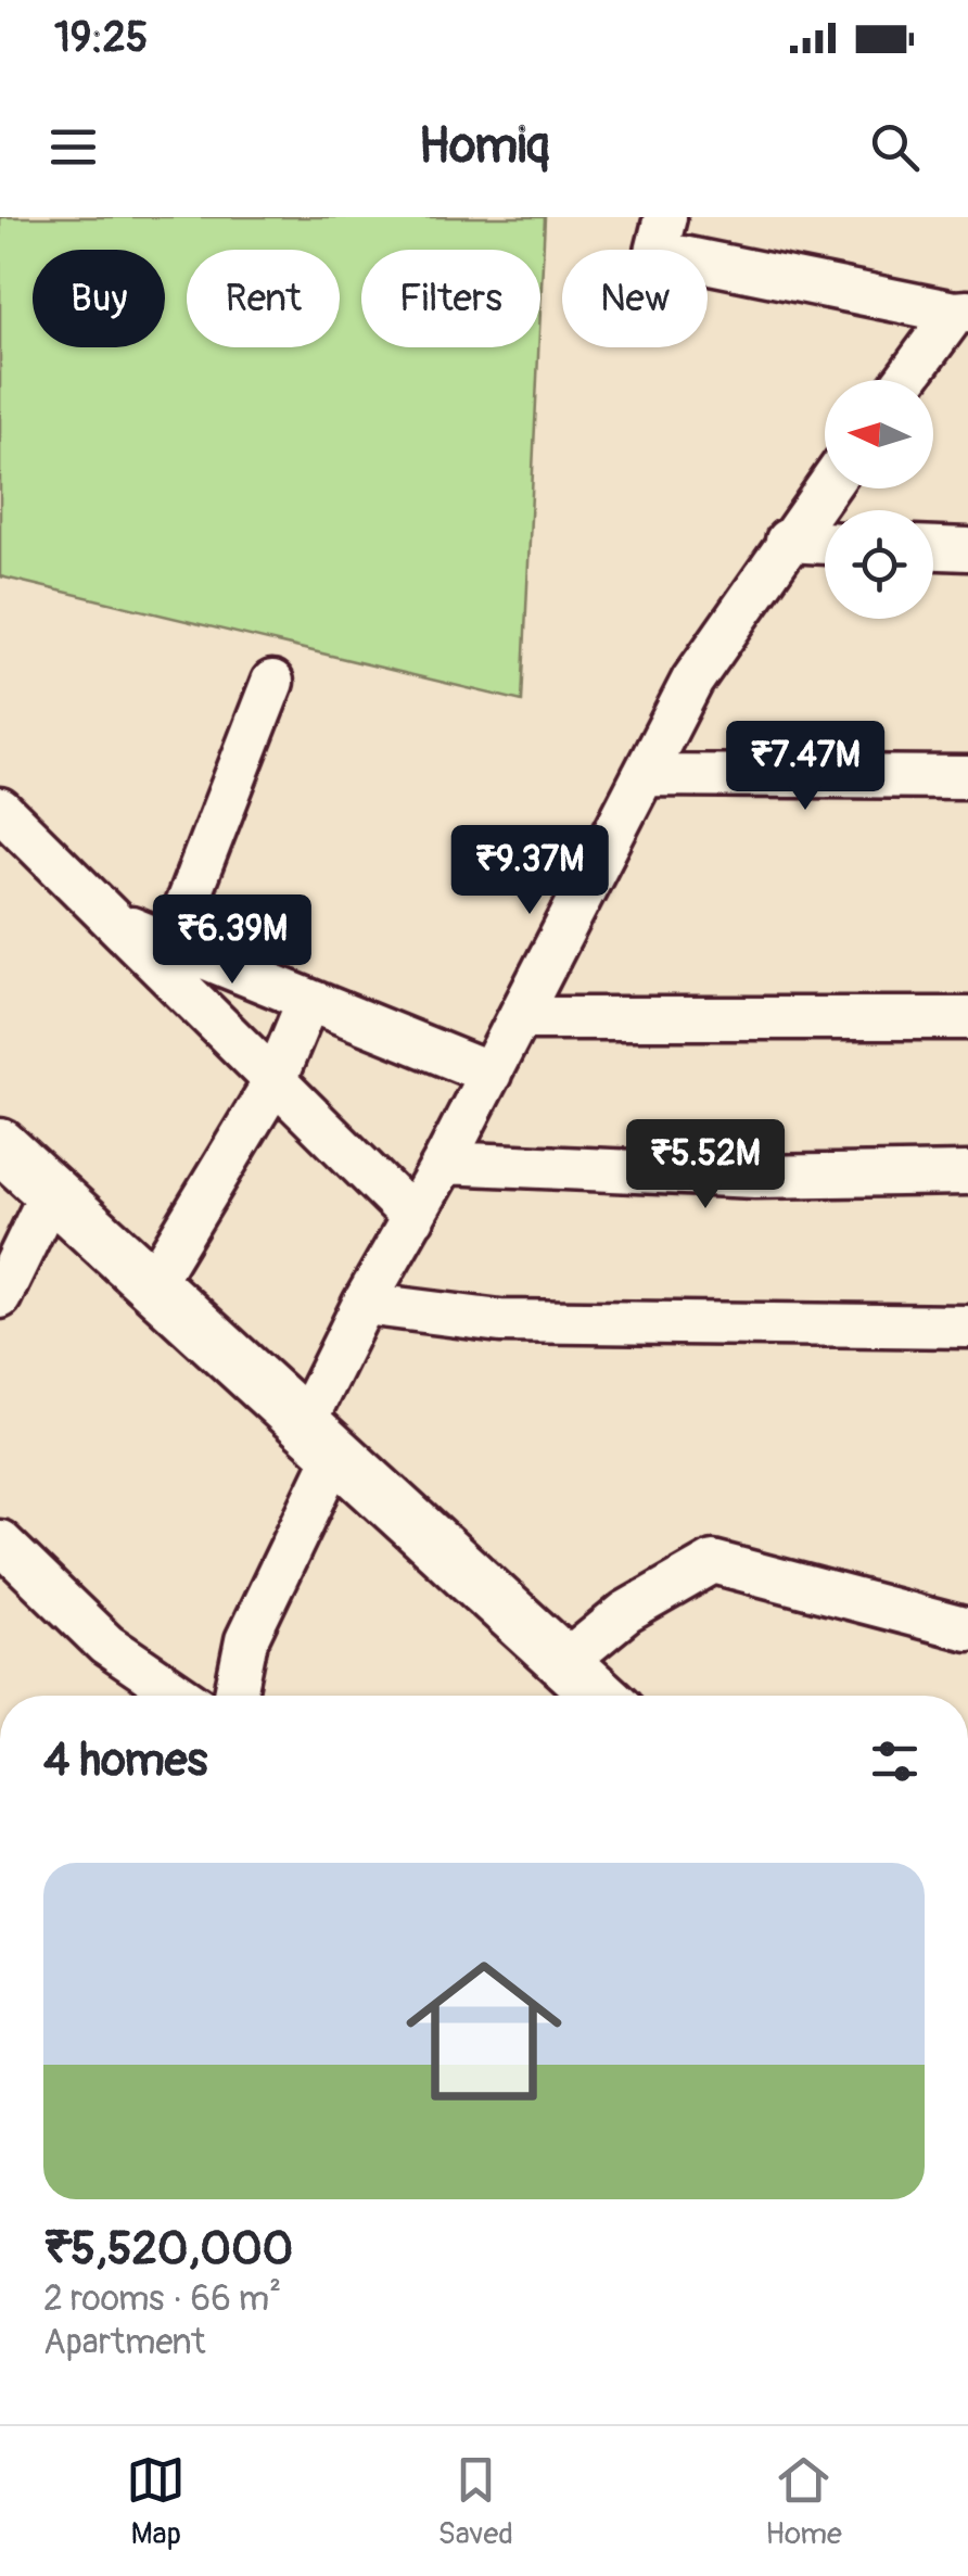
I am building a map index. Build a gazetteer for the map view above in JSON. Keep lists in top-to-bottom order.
{
  "north": "left",
  "page": {
    "status": "19:25",
    "header": "Homiq",
    "chip": [
      "Buy",
      "Rent",
      "Filters",
      "New"
    ],
    "price": [
      "₹7.47M",
      "₹9.37M",
      "₹6.39M",
      "₹5.52M"
    ],
    "heading": "4 homes",
    "list": [
      {
        "name": "₹5,520,000",
        "note": "2 rooms · 66 m² · Apartment"
      }
    ],
    "tabs": ["Map", "Saved", "Home"]
  }
}
